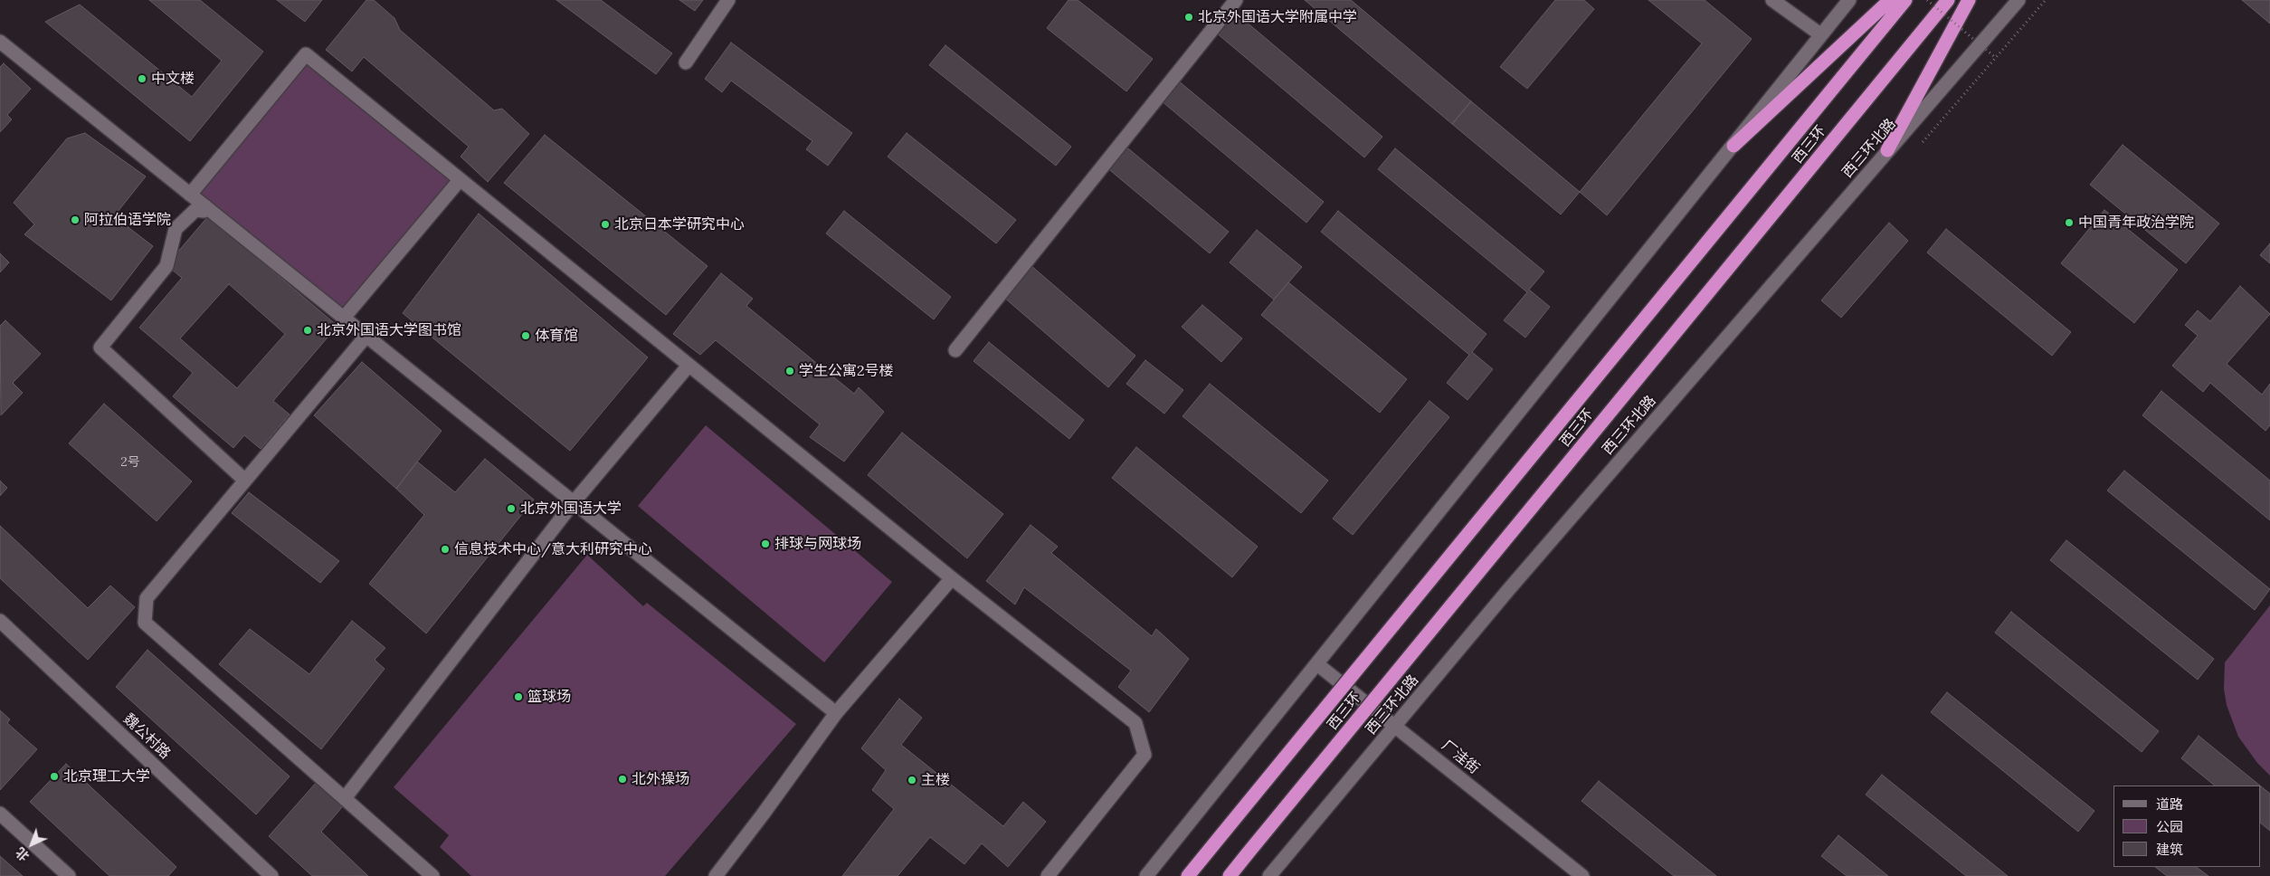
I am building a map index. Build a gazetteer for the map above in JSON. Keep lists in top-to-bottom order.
{
  "streets": {
    "highway": ["西三环"],
    "street": ["西三环北路", "魏公村路", "厂洼街"]
  },
  "crossings": [
    ["西三环北路", "厂洼街"]
  ],
  "places": [
    "北京外国语大学附属中学",
    "中文楼",
    "阿拉伯语学院",
    "中国青年政治学院",
    "北京日本学研究中心",
    "北京外国语大学图书馆",
    "体育馆",
    "学生公寓2号楼",
    "北京外国语大学",
    "排球与网球场",
    "信息技术中心/意大利研究中心",
    "篮球场",
    "北京理工大学",
    "北外操场",
    "主楼"
  ],
  "house_numbers": ["2号"],
  "legend": ["道路", "公园", "建筑"],
  "north": "bottom left"
}
